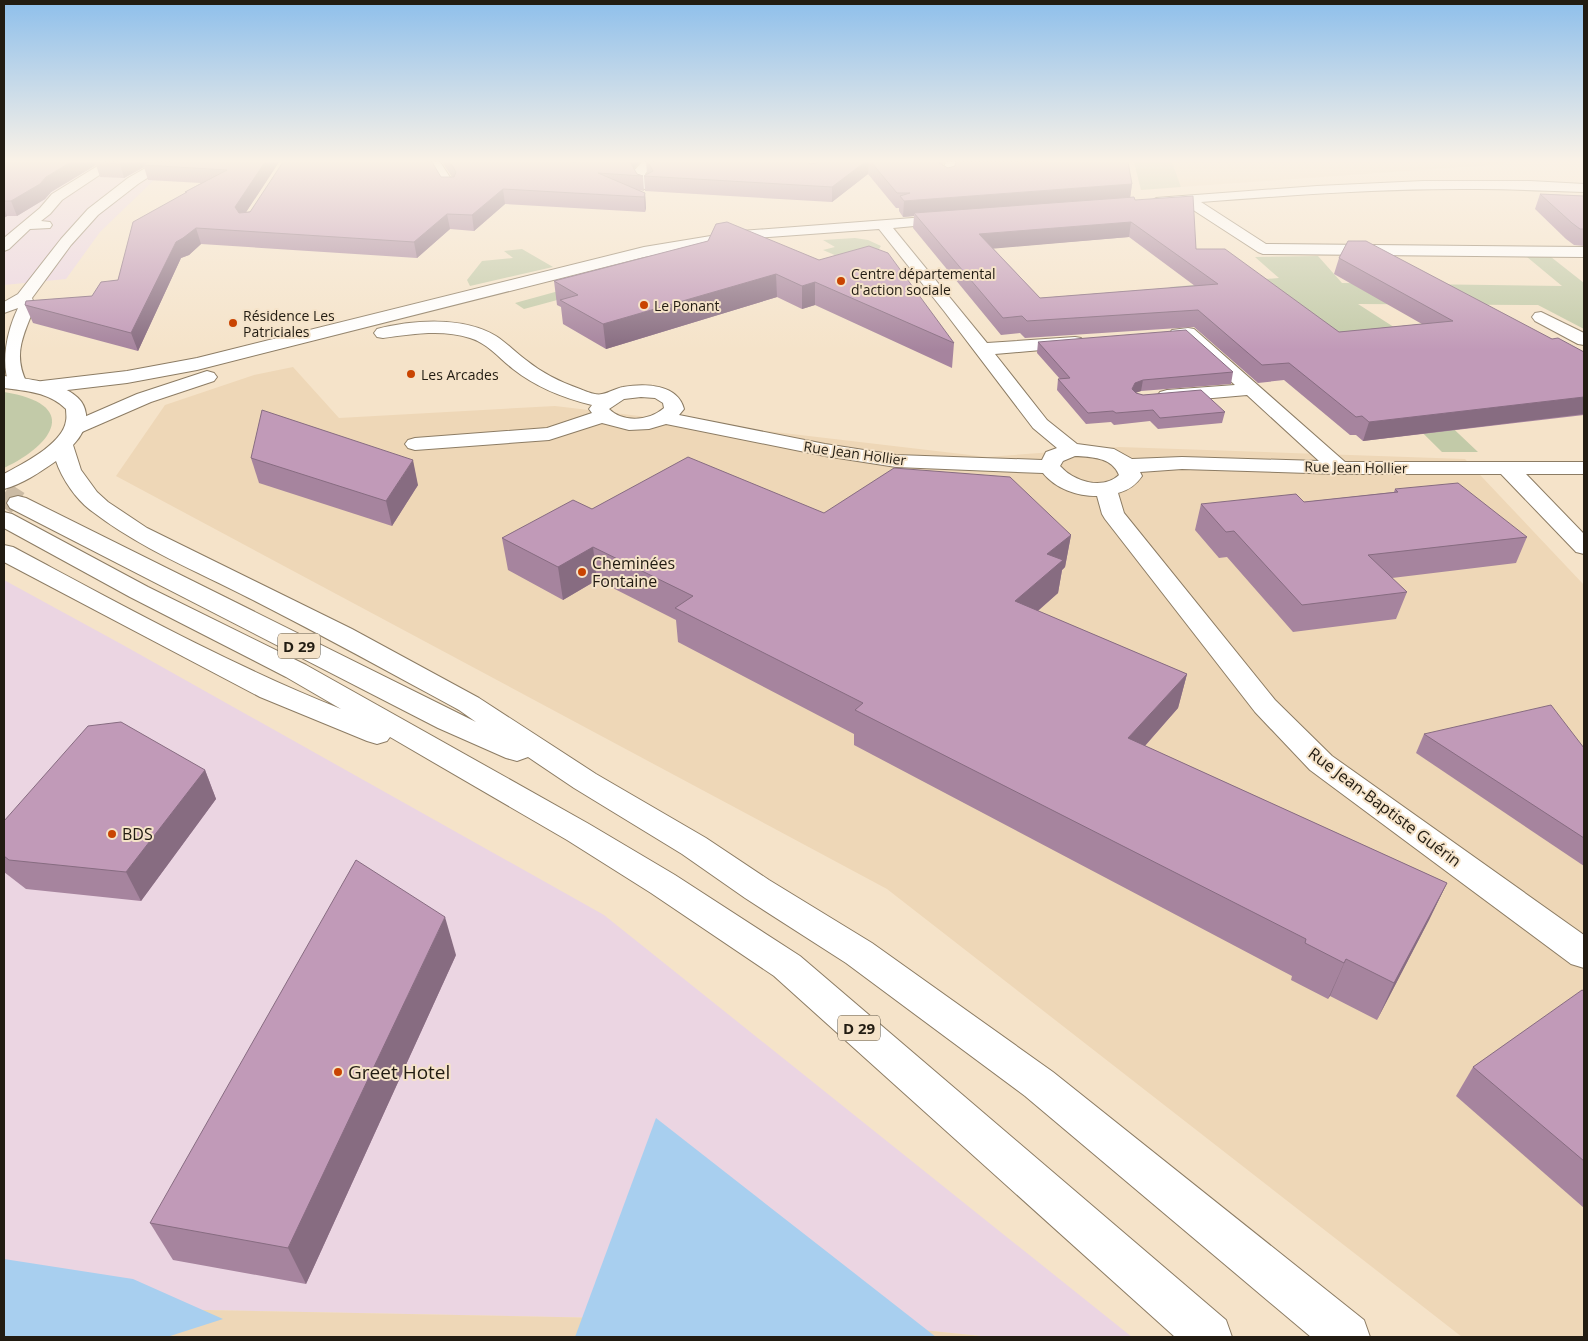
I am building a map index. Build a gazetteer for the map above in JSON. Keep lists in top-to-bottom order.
{
  "streets": {
    "street": ["Rue Jean Hollier", "D 29", "Rue Jean-Baptiste Guérin"]
  },
  "places": [
    "Centre départemental d'action sociale",
    "Le Ponant",
    "Résidence Les Patriciales",
    "Les Arcades",
    "Cheminées Fontaine",
    "BDS",
    "Greet Hotel"
  ]
}
